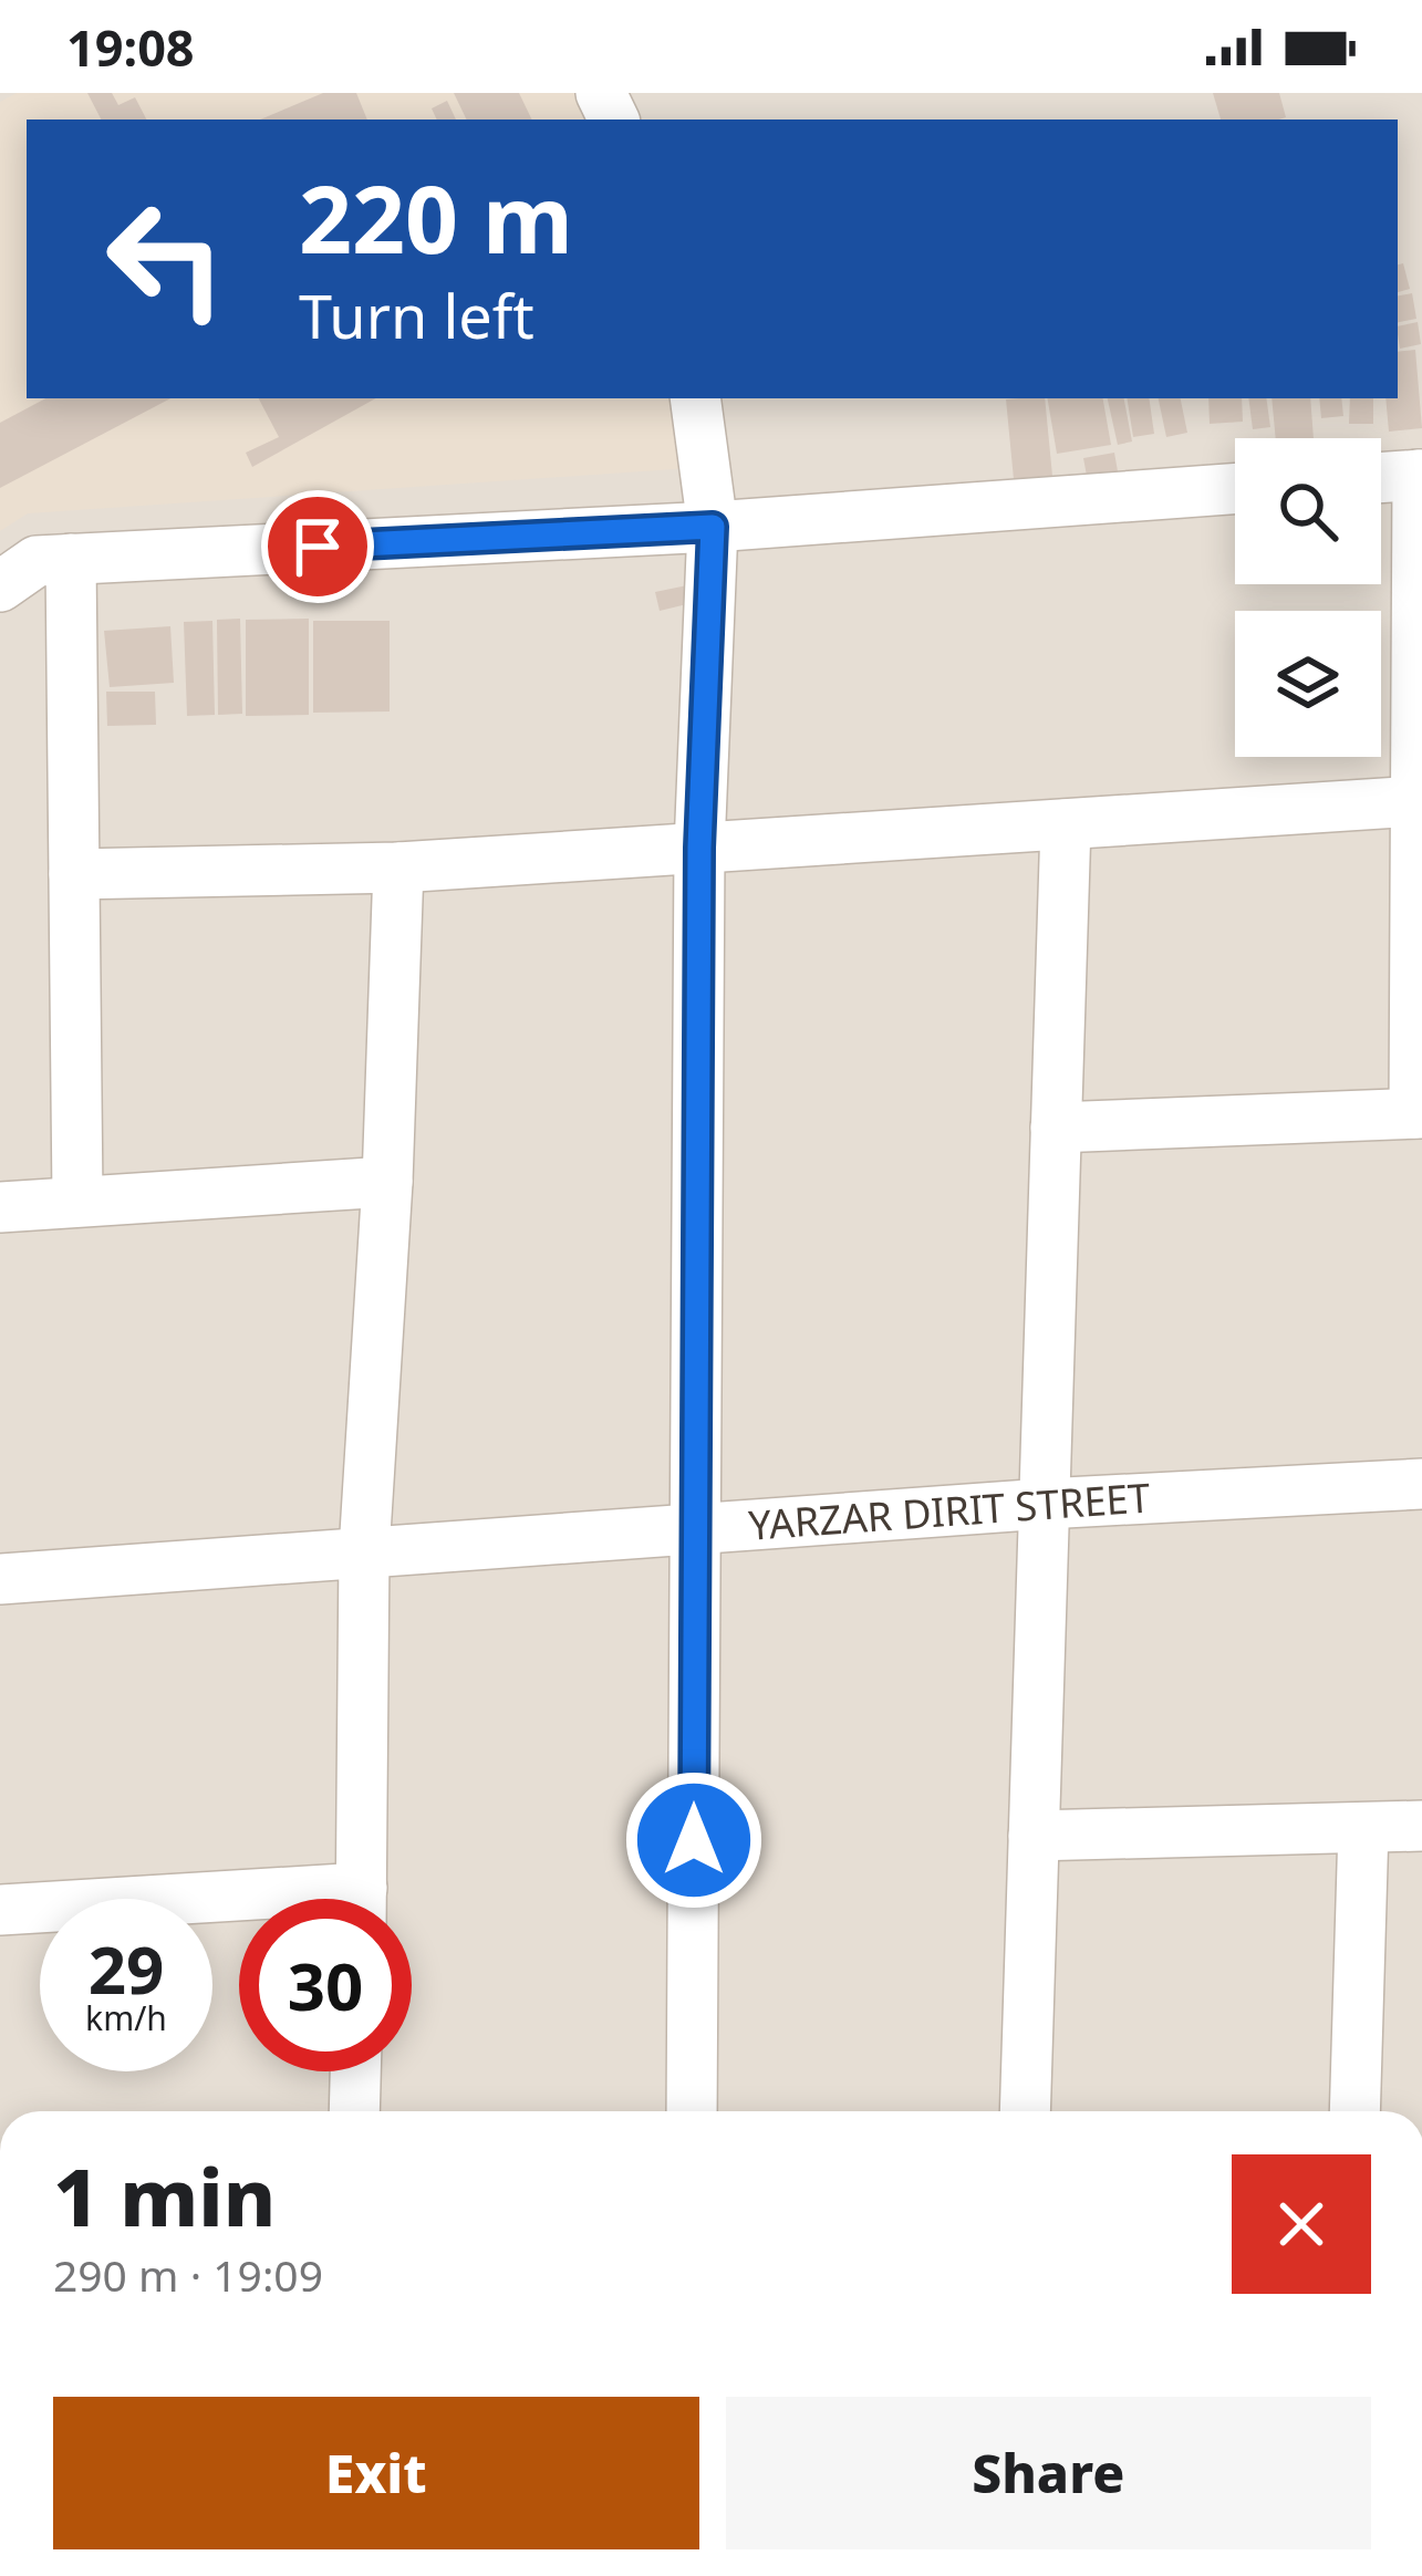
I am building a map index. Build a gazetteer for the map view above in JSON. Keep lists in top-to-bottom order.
{
  "streets": {
    "street": ["YARZAR DIRIT STREET"]
  },
  "page": {
    "status": "19:08",
    "turn": ["220 m", "Turn left"],
    "speed": "29 km/h",
    "limit": "30",
    "heading": ["1 min", "290 m · 19:09"],
    "buttons": ["Exit", "Share"]
  }
}
